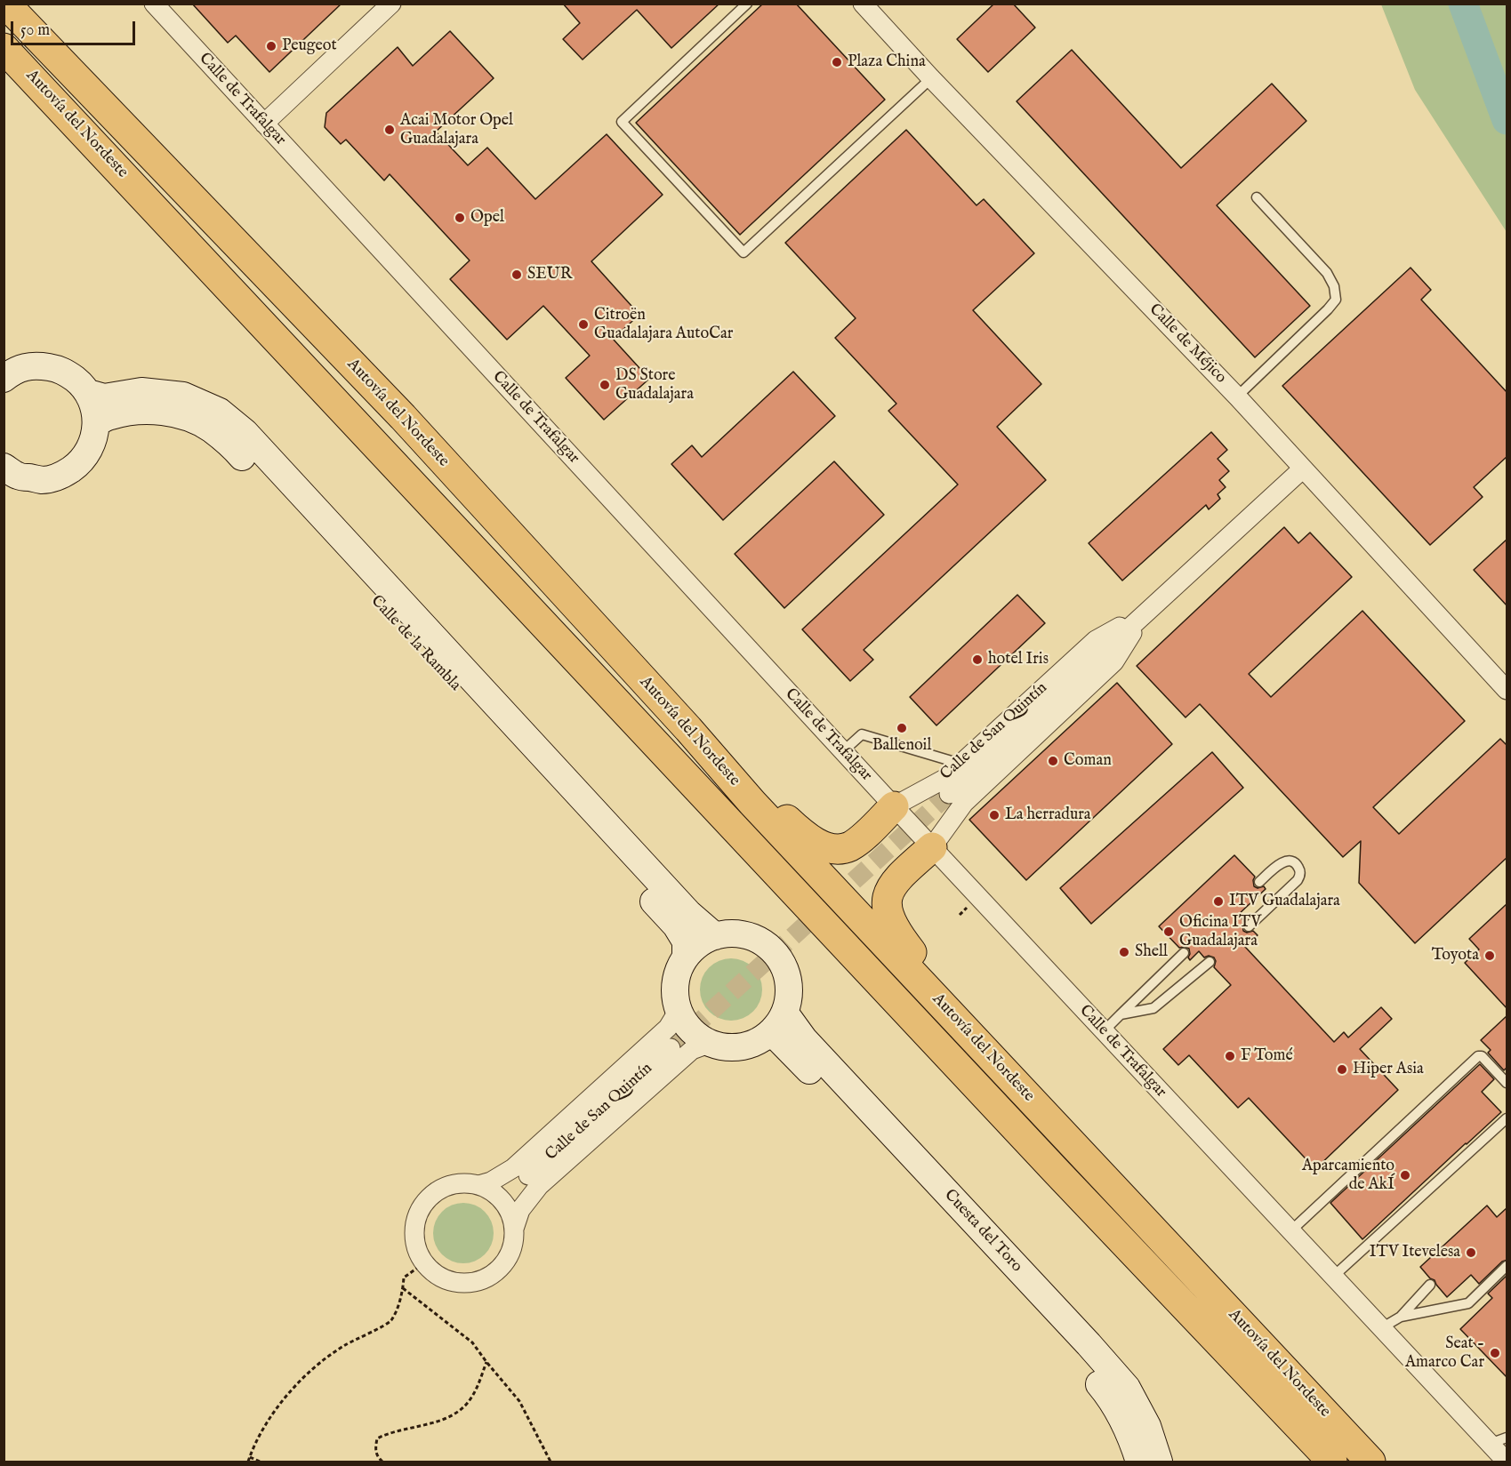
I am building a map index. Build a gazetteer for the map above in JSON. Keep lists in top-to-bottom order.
{
  "streets": {
    "highway": ["Autovía del Nordeste"],
    "street": [
      "Calle de Trafalgar",
      "Calle de Méjico",
      "Calle de la Rambla",
      "Calle de San Quintín",
      "Cuesta del Toro"
    ]
  },
  "crossings": [
    ["Calle de Trafalgar", "Calle de San Quintín"],
    ["Calle de Méjico", "Calle de San Quintín"],
    ["Calle de la Rambla", "Cuesta del Toro"]
  ],
  "places": [
    "Peugeot",
    "Plaza China",
    "Acai Motor Opel Guadalajara",
    "Opel",
    "SEUR",
    "Citroën Guadalajara AutoCar",
    "DS Store Guadalajara",
    "hotel Iris",
    "Ballenoil",
    "Coman",
    "La herradura",
    "ITV Guadalajara",
    "Oficina ITV Guadalajara",
    "Shell",
    "Toyota",
    "F Tomé",
    "Hiper Asia",
    "Aparcamiento de AkÍ",
    "ITV Itevelesa",
    "Seat - Amarco Car"
  ],
  "scale_bar": "50 m"
}
